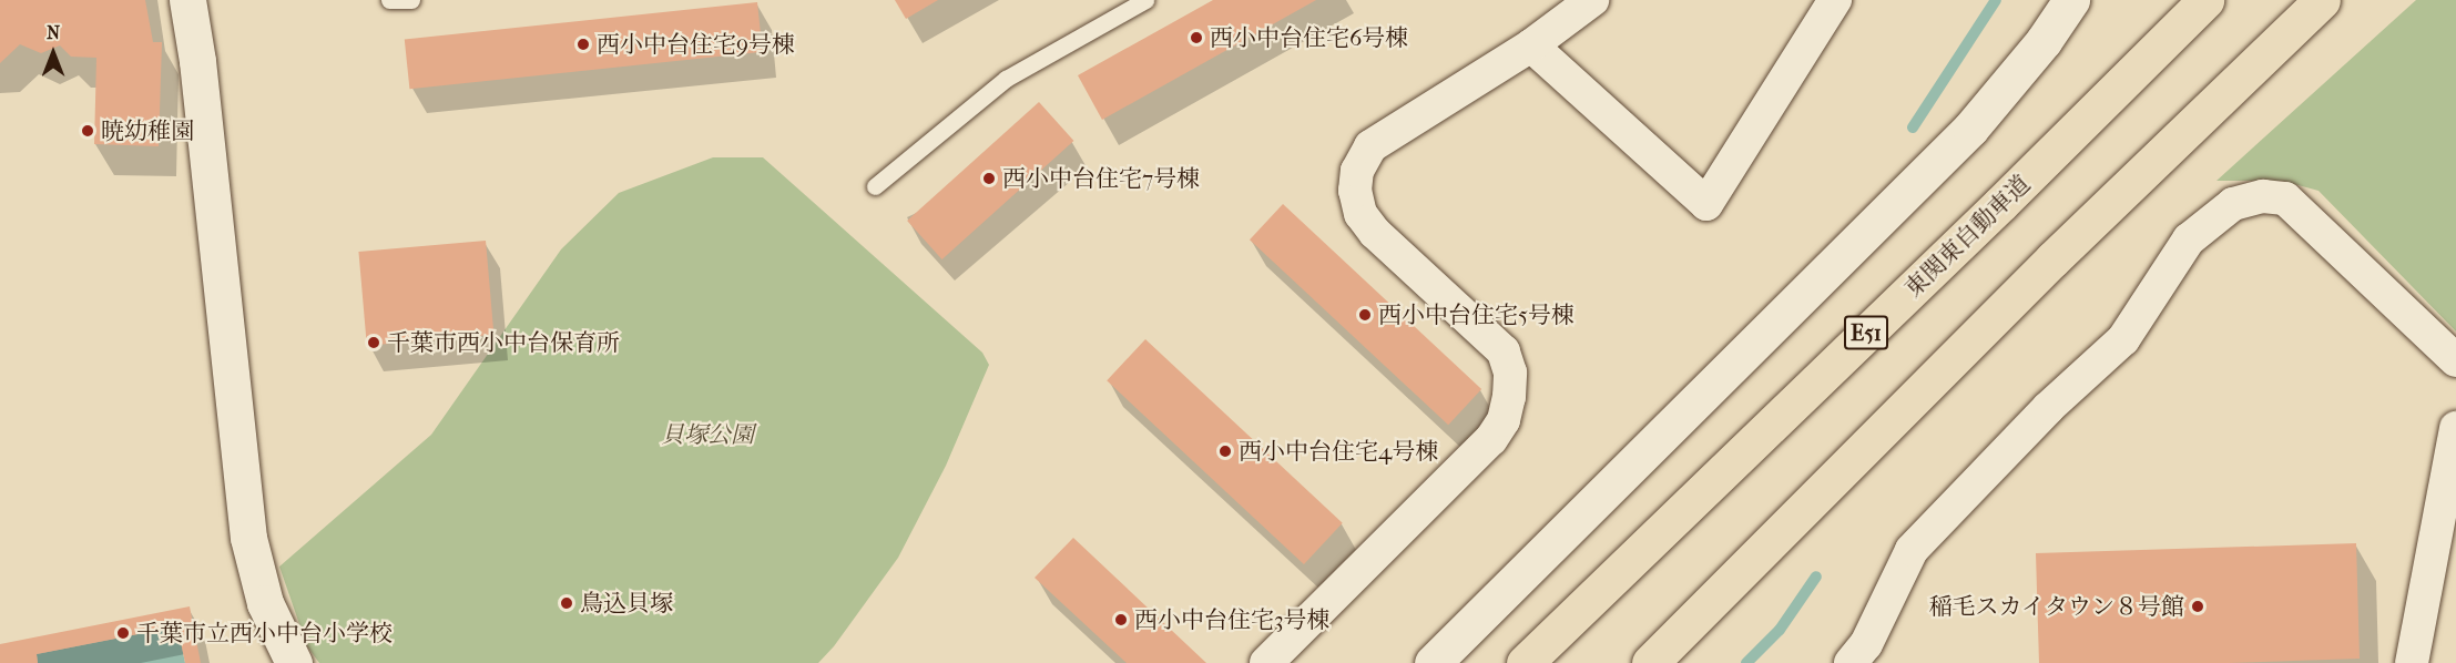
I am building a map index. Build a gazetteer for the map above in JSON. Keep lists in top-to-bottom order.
{
  "streets": {
    "highway": ["東関東自動車道", "E51"]
  },
  "parks": ["貝塚公園"],
  "places": [
    "西小中台住宅6号棟",
    "西小中台住宅9号棟",
    "暁幼稚園",
    "西小中台住宅7号棟",
    "西小中台住宅5号棟",
    "千葉市西小中台保育所",
    "西小中台住宅4号棟",
    "鳥込貝塚",
    "稲毛スカイタウン８号館",
    "西小中台住宅3号棟",
    "千葉市立西小中台小学校"
  ],
  "north": "top"
}
